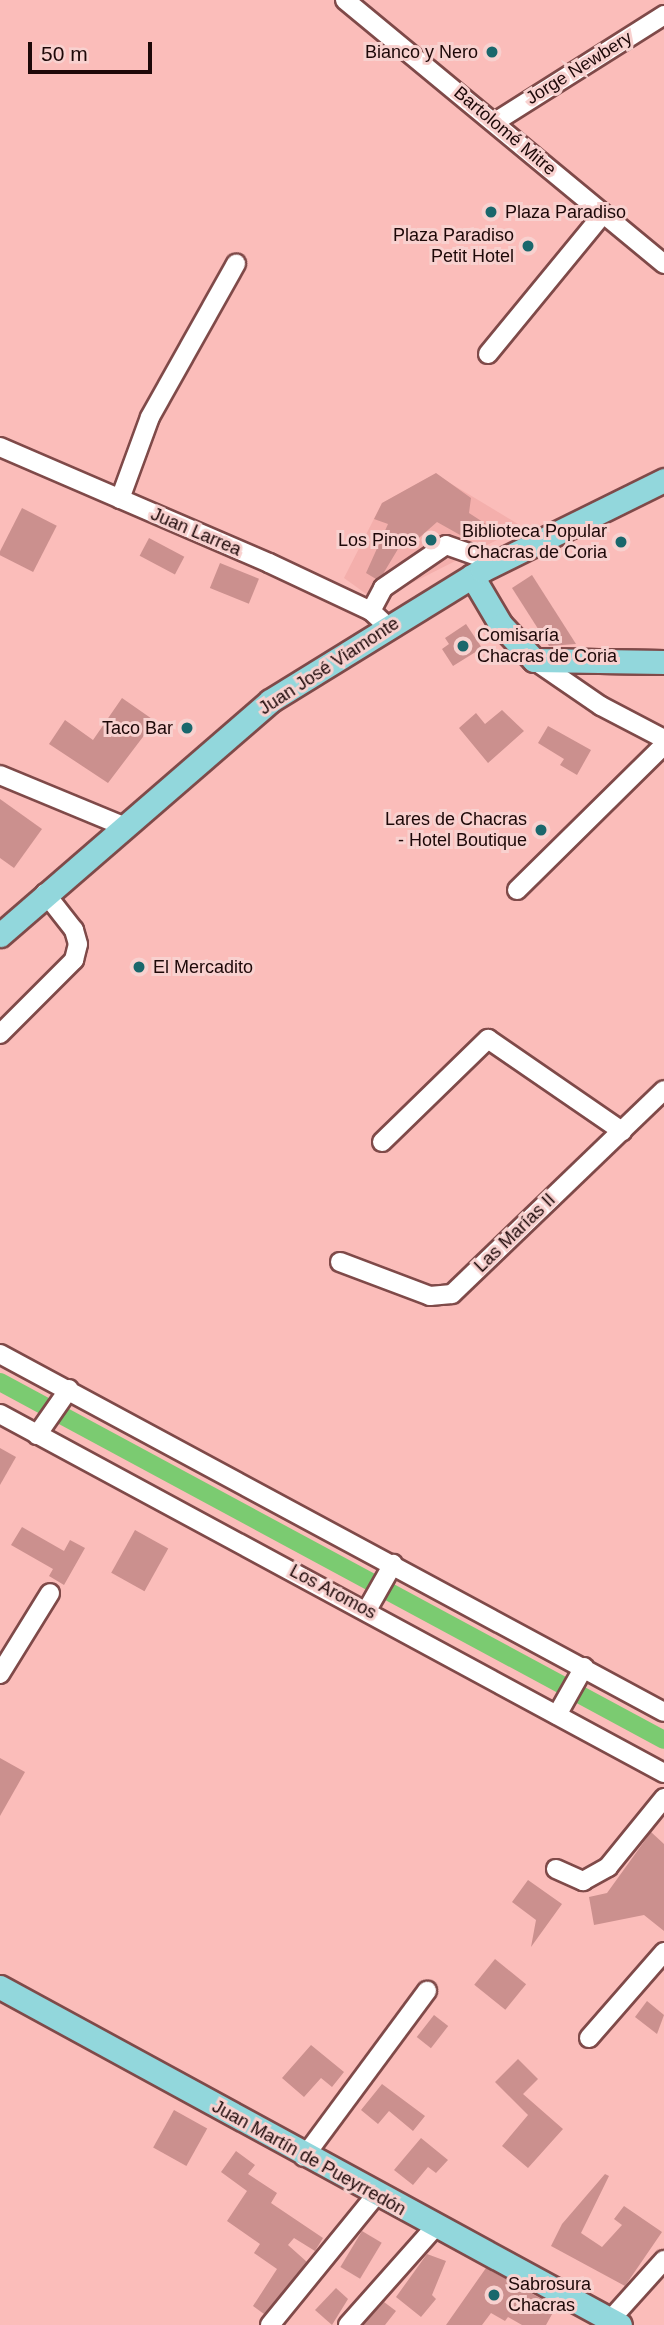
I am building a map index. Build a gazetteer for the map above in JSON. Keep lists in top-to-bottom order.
{
  "streets": {
    "main road": ["Juan José Viamonte", "Juan Martín de Pueyrredón"],
    "street": [
      "Jorge Newbery",
      "Bartolomé Mitre",
      "Juan Larrea",
      "Las Marías II",
      "Los Aromos"
    ]
  },
  "crossings": [
    ["Jorge Newbery", "Bartolomé Mitre"],
    ["Juan Larrea", "Juan José Viamonte"]
  ],
  "places": [
    "Bianco y Nero",
    "Plaza Paradiso",
    "Plaza Paradiso Petit Hotel",
    "Los Pinos",
    "Biblioteca Popular Chacras de Coria",
    "Comisaría Chacras de Coria",
    "Taco Bar",
    "Lares de Chacras - Hotel Boutique",
    "El Mercadito",
    "Sabrosura Chacras"
  ],
  "scale_bar": "50 m"
}
